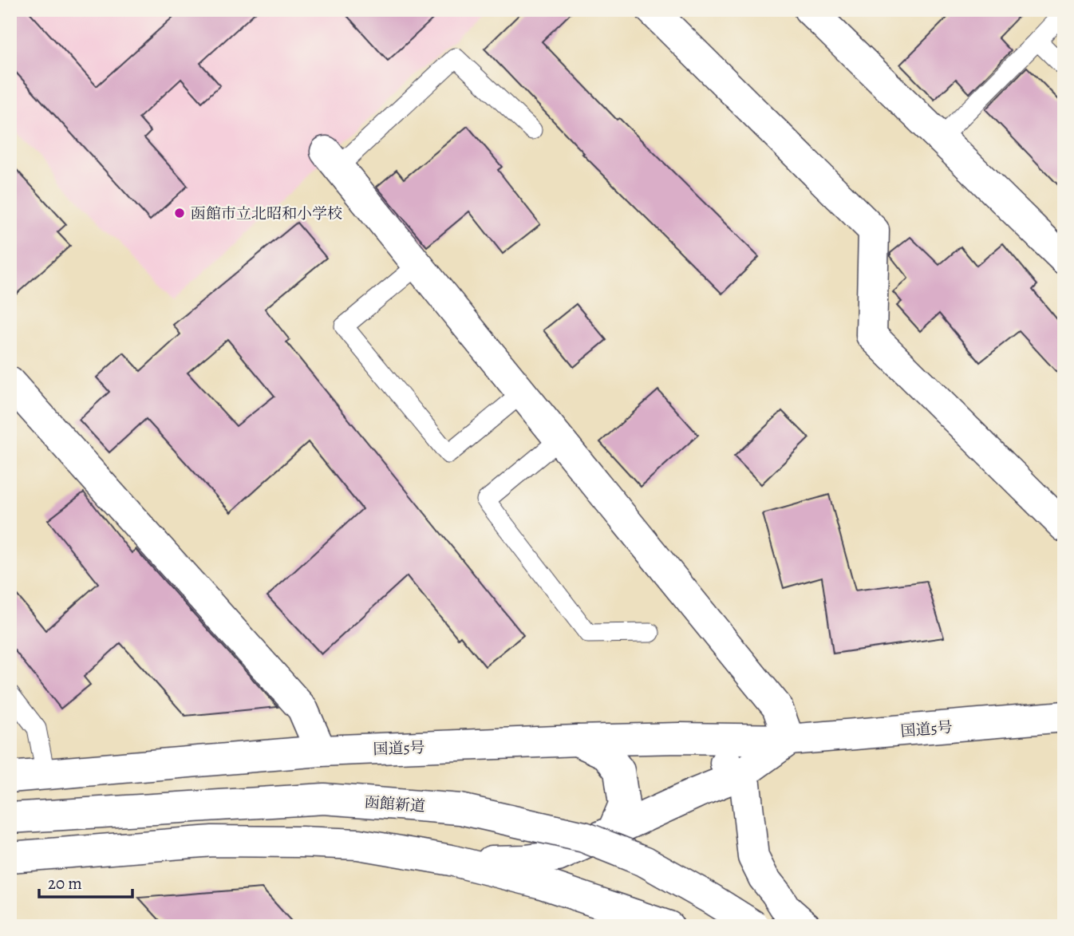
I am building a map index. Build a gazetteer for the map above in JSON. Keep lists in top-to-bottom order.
{
  "streets": {
    "main road": ["国道5号", "函館新道"]
  },
  "places": ["函館市立北昭和小学校"],
  "scale_bar": "20 m"
}
